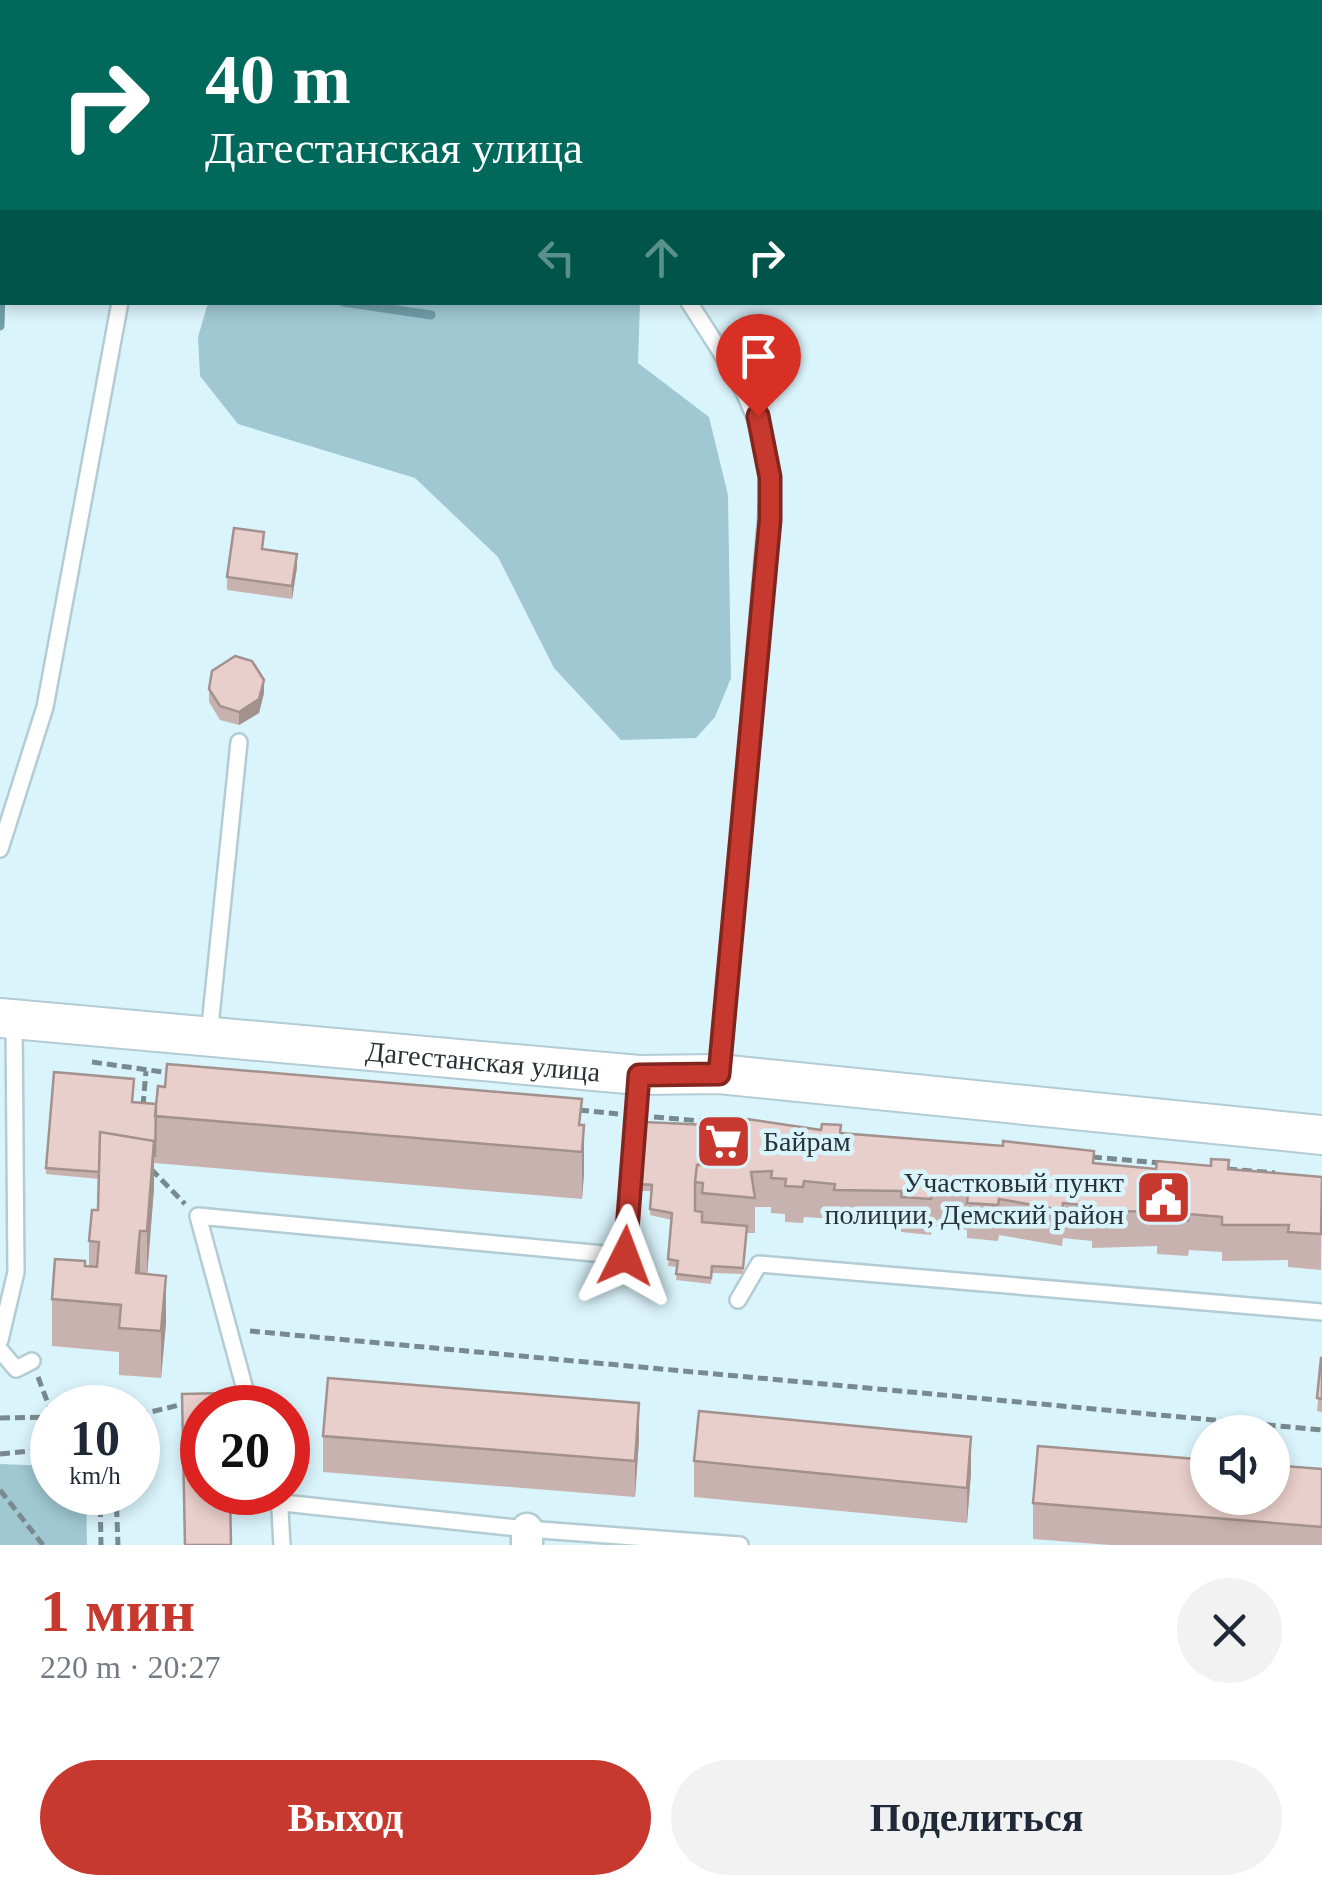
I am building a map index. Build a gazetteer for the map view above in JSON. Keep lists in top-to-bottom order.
{
  "streets": {
    "street": ["Дагестанская улица"]
  },
  "places": {
    "supermarket": ["Байрам"],
    "public building": ["Участковый пункт полиции, Демский район"]
  },
  "page": {
    "turn": ["40 m", "Дагестанская улица"],
    "speed": "10 km/h",
    "limit": "20",
    "heading": ["1 мин", "220 m · 20:27"],
    "buttons": ["Выход", "Поделиться"]
  }
}
